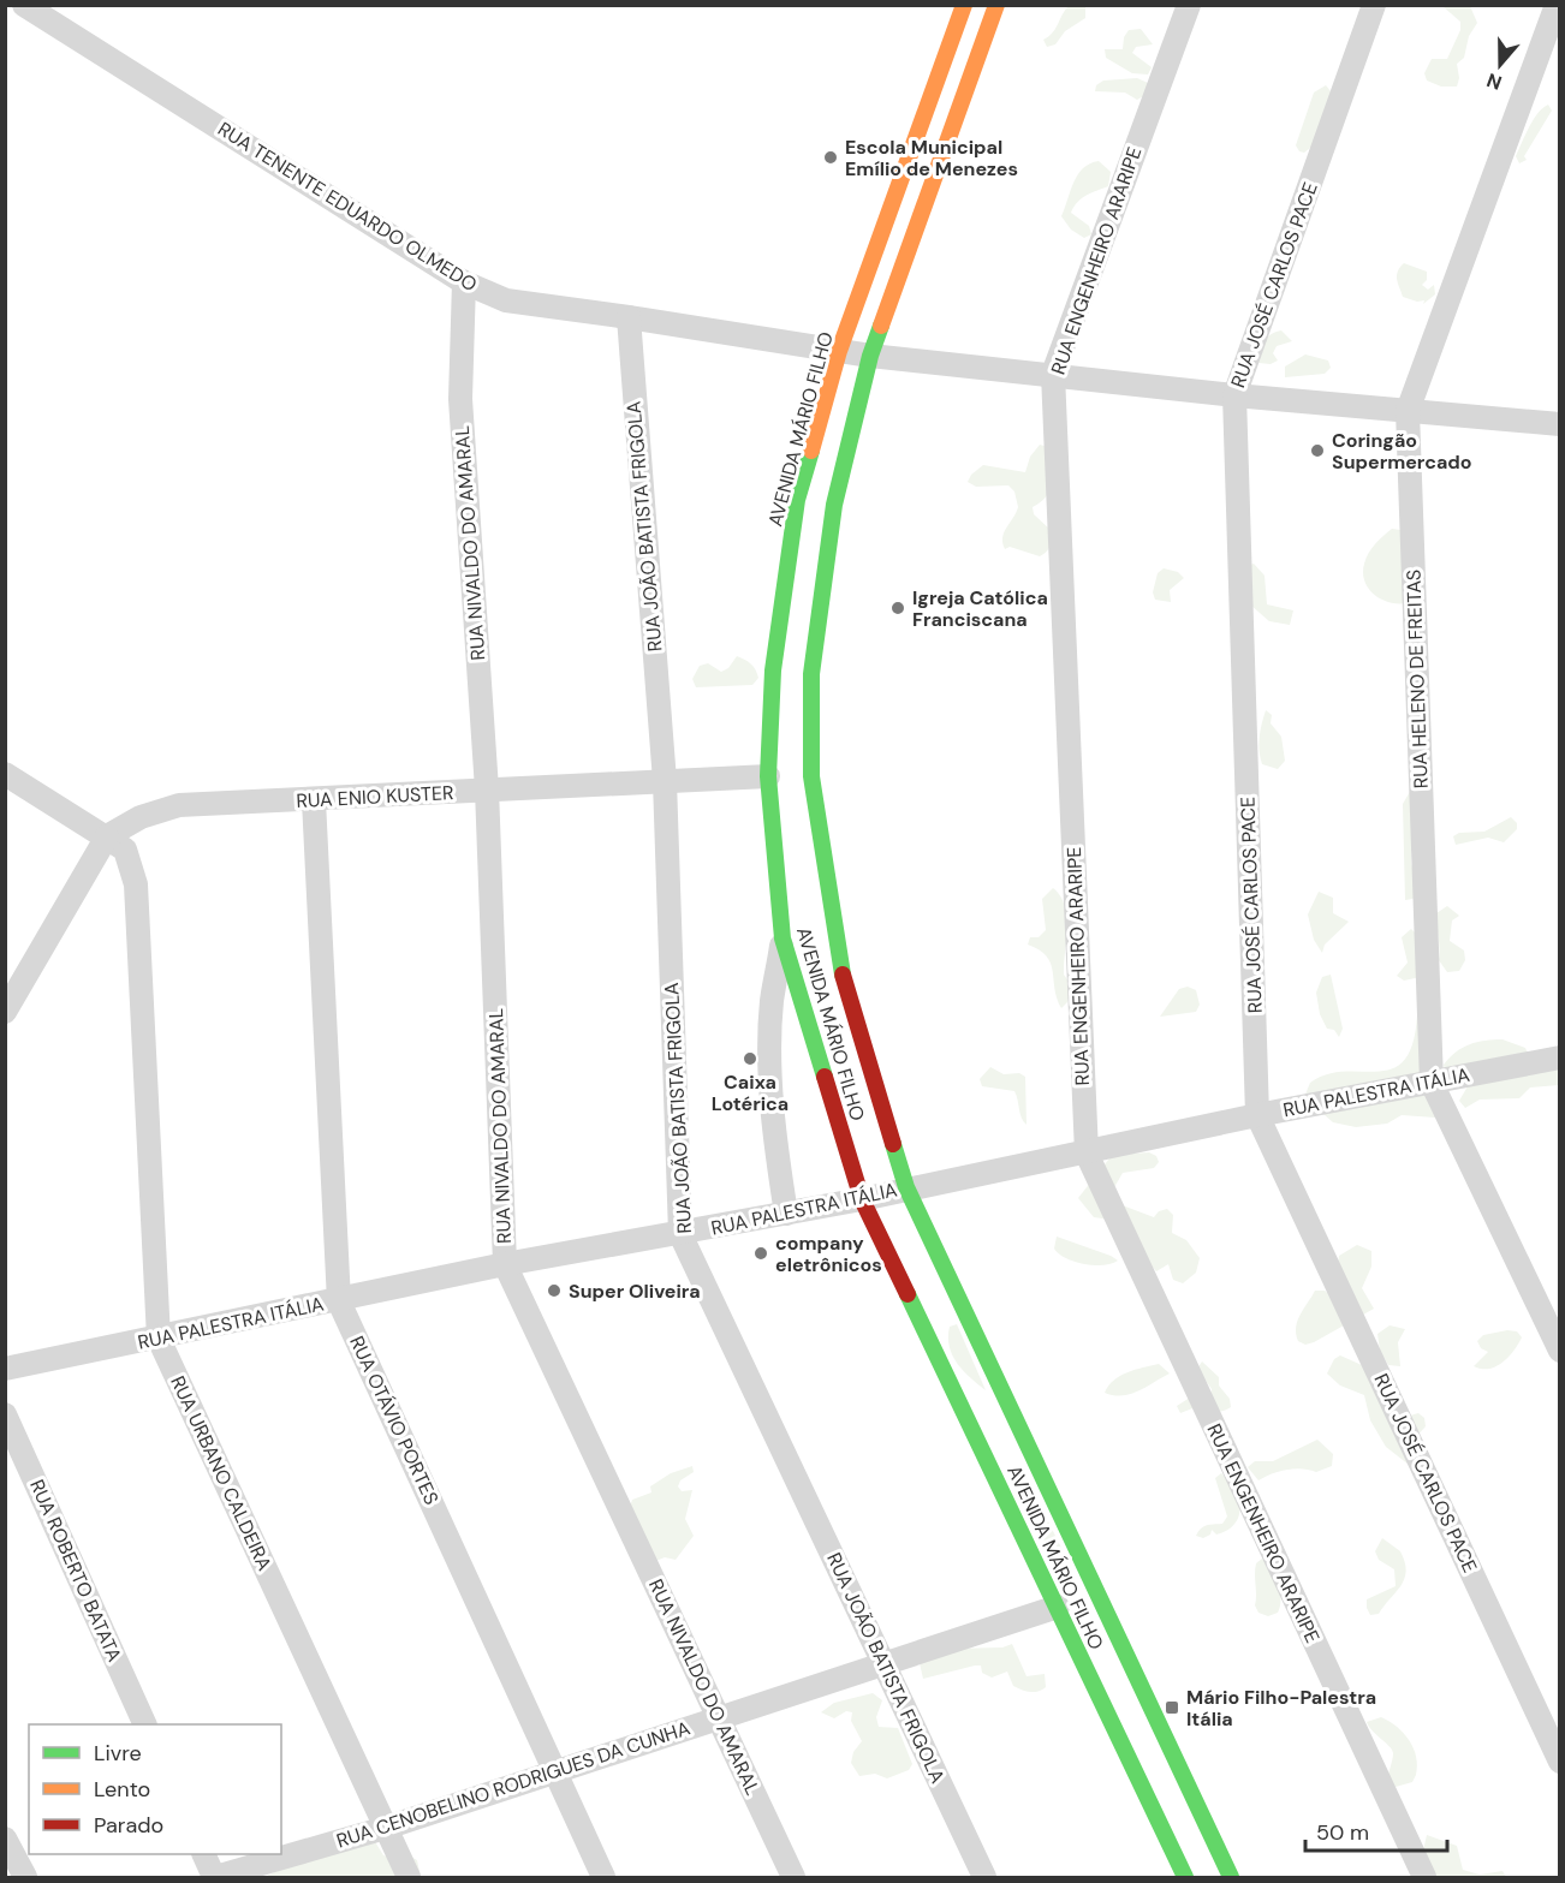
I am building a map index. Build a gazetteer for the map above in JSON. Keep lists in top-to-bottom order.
{
  "streets": {
    "main road": ["AVENIDA MÁRIO FILHO"],
    "street": [
      "RUA TENENTE EDUARDO OLMEDO",
      "RUA ENGENHEIRO ARARIPE",
      "RUA JOSÉ CARLOS PACE",
      "RUA JOÃO BATISTA FRIGOLA",
      "RUA NIVALDO DO AMARAL",
      "RUA HELENO DE FREITAS",
      "RUA ENIO KUSTER",
      "RUA PALESTRA ITÁLIA",
      "RUA OTÁVIO PORTES",
      "RUA URBANO CALDEIRA",
      "RUA ROBERTO BATATA",
      "RUA CENOBELINO RODRIGUES DA CUNHA"
    ]
  },
  "crossings": [
    ["RUA TENENTE EDUARDO OLMEDO", "RUA ENGENHEIRO ARARIPE"],
    ["RUA TENENTE EDUARDO OLMEDO", "RUA JOSÉ CARLOS PACE"],
    ["RUA TENENTE EDUARDO OLMEDO", "AVENIDA MÁRIO FILHO"],
    ["RUA TENENTE EDUARDO OLMEDO", "RUA JOÃO BATISTA FRIGOLA"],
    ["RUA TENENTE EDUARDO OLMEDO", "RUA NIVALDO DO AMARAL"],
    ["RUA TENENTE EDUARDO OLMEDO", "RUA HELENO DE FREITAS"],
    ["RUA ENGENHEIRO ARARIPE", "RUA PALESTRA ITÁLIA"],
    ["RUA JOSÉ CARLOS PACE", "RUA PALESTRA ITÁLIA"],
    ["AVENIDA MÁRIO FILHO", "RUA ENIO KUSTER"],
    ["AVENIDA MÁRIO FILHO", "RUA PALESTRA ITÁLIA"],
    ["AVENIDA MÁRIO FILHO", "RUA CENOBELINO RODRIGUES DA CUNHA"],
    ["RUA JOÃO BATISTA FRIGOLA", "RUA ENIO KUSTER"],
    ["RUA JOÃO BATISTA FRIGOLA", "RUA PALESTRA ITÁLIA"],
    ["RUA JOÃO BATISTA FRIGOLA", "RUA CENOBELINO RODRIGUES DA CUNHA"],
    ["RUA NIVALDO DO AMARAL", "RUA ENIO KUSTER"],
    ["RUA NIVALDO DO AMARAL", "RUA PALESTRA ITÁLIA"],
    ["RUA NIVALDO DO AMARAL", "RUA CENOBELINO RODRIGUES DA CUNHA"],
    ["RUA HELENO DE FREITAS", "RUA PALESTRA ITÁLIA"],
    ["RUA ENIO KUSTER", "RUA OTÁVIO PORTES"],
    ["RUA ENIO KUSTER", "RUA URBANO CALDEIRA"],
    ["RUA PALESTRA ITÁLIA", "RUA OTÁVIO PORTES"],
    ["RUA PALESTRA ITÁLIA", "RUA URBANO CALDEIRA"],
    ["RUA OTÁVIO PORTES", "RUA CENOBELINO RODRIGUES DA CUNHA"],
    ["RUA URBANO CALDEIRA", "RUA CENOBELINO RODRIGUES DA CUNHA"]
  ],
  "places": {
    "other": [
      "Escola Municipal Emílio de Menezes",
      "Coringão Supermercado",
      "Igreja Católica Franciscana",
      "Caixa Lotérica",
      "company eletrônicos",
      "Super Oliveira"
    ],
    "transit": ["Mário Filho-Palestra Itália"]
  },
  "legend": ["Livre", "Lento", "Parado"],
  "scale_bar": "50 m",
  "north": "bottom"
}
